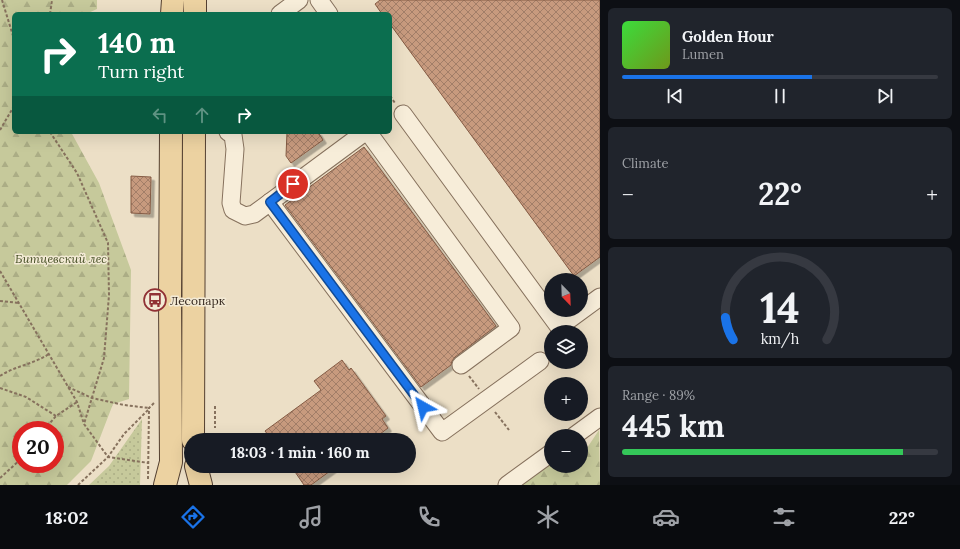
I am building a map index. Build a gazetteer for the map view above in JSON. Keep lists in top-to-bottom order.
{
  "parks": ["Битцевский лес"],
  "places": {
    "bus stop": ["Лесопарк"]
  },
  "north": "bottom right",
  "page": {
    "turn": ["140 m", "Turn right"],
    "song": ["Golden Hour", "Lumen"],
    "tile": [
      "Climate",
      ["Range · 89%", "445 km"]
    ],
    "heat": ["−", "22°", "+"],
    "map_buttons": ["+", "−"],
    "limit": "20",
    "trip": "18:03 · 1 min · 160 m",
    "tabs": ["18:02", "22°"],
    "gauge": ["14", "km/h"]
  }
}
